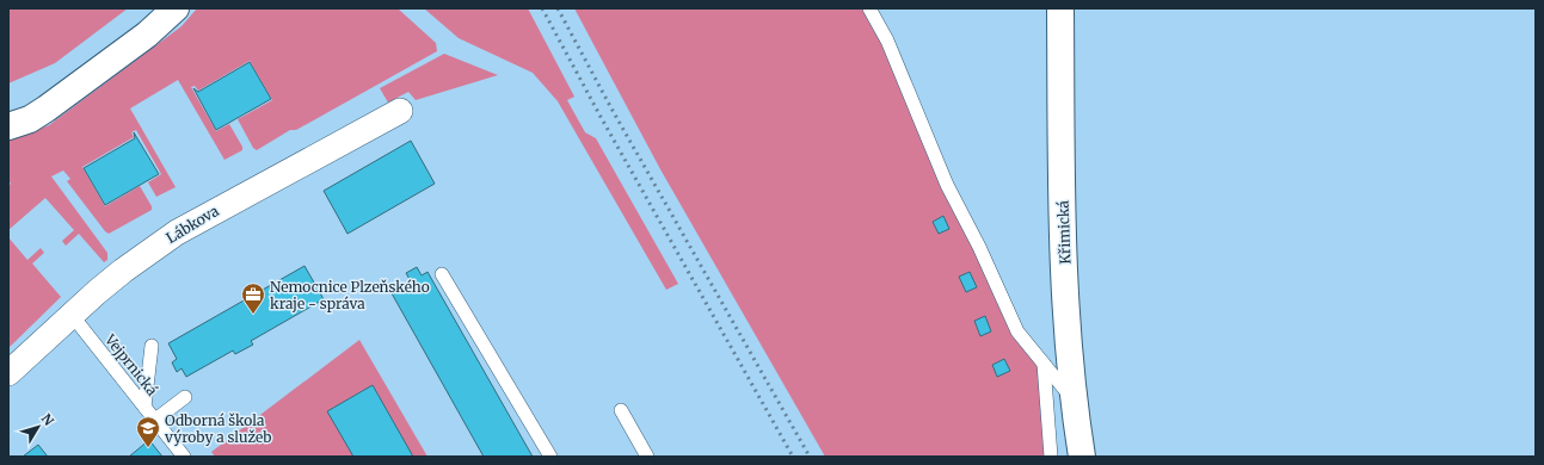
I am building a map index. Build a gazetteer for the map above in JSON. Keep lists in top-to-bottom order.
{
  "streets": {
    "main road": ["Křimická"],
    "street": ["Lábkova"],
    "lane": ["Vejprnická"]
  },
  "crossings": [
    ["Lábkova", "Vejprnická"]
  ],
  "places": {
    "office": ["Nemocnice Plzeňského kraje - správa"],
    "school or university": ["Odborná škola výroby a služeb"]
  },
  "north": "top right"
}
